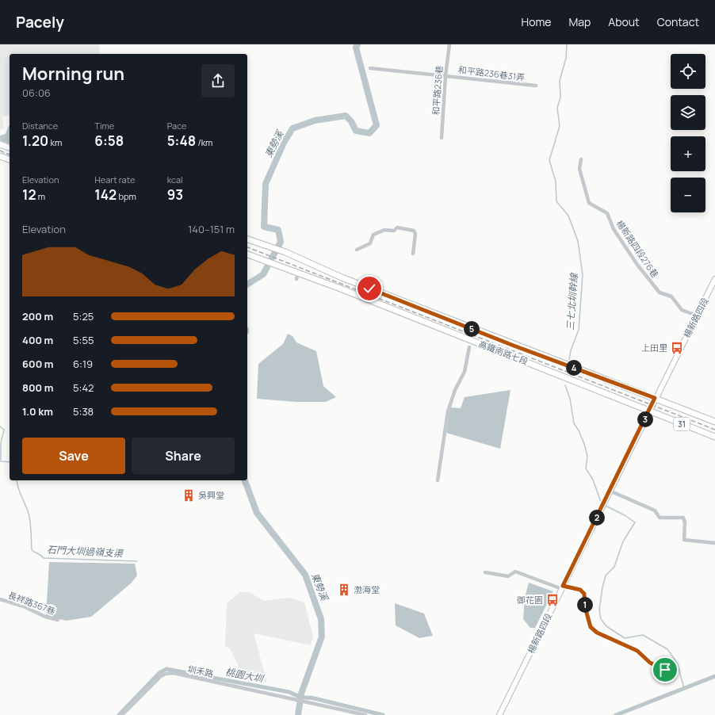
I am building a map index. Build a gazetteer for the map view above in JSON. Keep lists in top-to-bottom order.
{
  "streets": {
    "main road": ["楊新路四段", "高鐵南路七段", "31"],
    "street": [
      "和平路236巷31弄",
      "和平路236巷",
      "楊新路四段276巷",
      "長祥路367巷",
      "圳禾路"
    ]
  },
  "crossings": [
    ["和平路236巷31弄", "和平路236巷"],
    ["楊新路四段276巷", "楊新路四段"],
    ["楊新路四段", "高鐵南路七段"]
  ],
  "water": [
    "東勢溪",
    "三七北圳幹線",
    "石門大圳過嶺支渠",
    "桃園大圳"
  ],
  "places": {
    "bus stop": ["上田里", "御花園"],
    "building": ["吳興堂", "渤海堂"]
  },
  "page": {
    "header": "Pacely",
    "nav": [
      "Home",
      "Map",
      "About",
      "Contact"
    ],
    "map_buttons": ["+", "−"],
    "heading": ["Morning run", "06:06"],
    "stats": [
      ["Distance", "1.20 km"],
      ["Time", "6:58"],
      ["Pace", "5:48 /km"],
      ["Elevation", "12 m"],
      ["Heart rate", "142 bpm"],
      ["kcal", "93"]
    ],
    "chart": ["Elevation", "140–151 m"],
    "list": [
      {
        "name": "200 m",
        "note": "5:25"
      },
      {
        "name": "400 m",
        "note": "5:55"
      },
      {
        "name": "600 m",
        "note": "6:19"
      },
      {
        "name": "800 m",
        "note": "5:42"
      },
      {
        "name": "1.0 km",
        "note": "5:38"
      }
    ],
    "pins": [
      "5",
      "4",
      "3",
      "2",
      "1"
    ],
    "buttons": ["Save", "Share"]
  }
}
